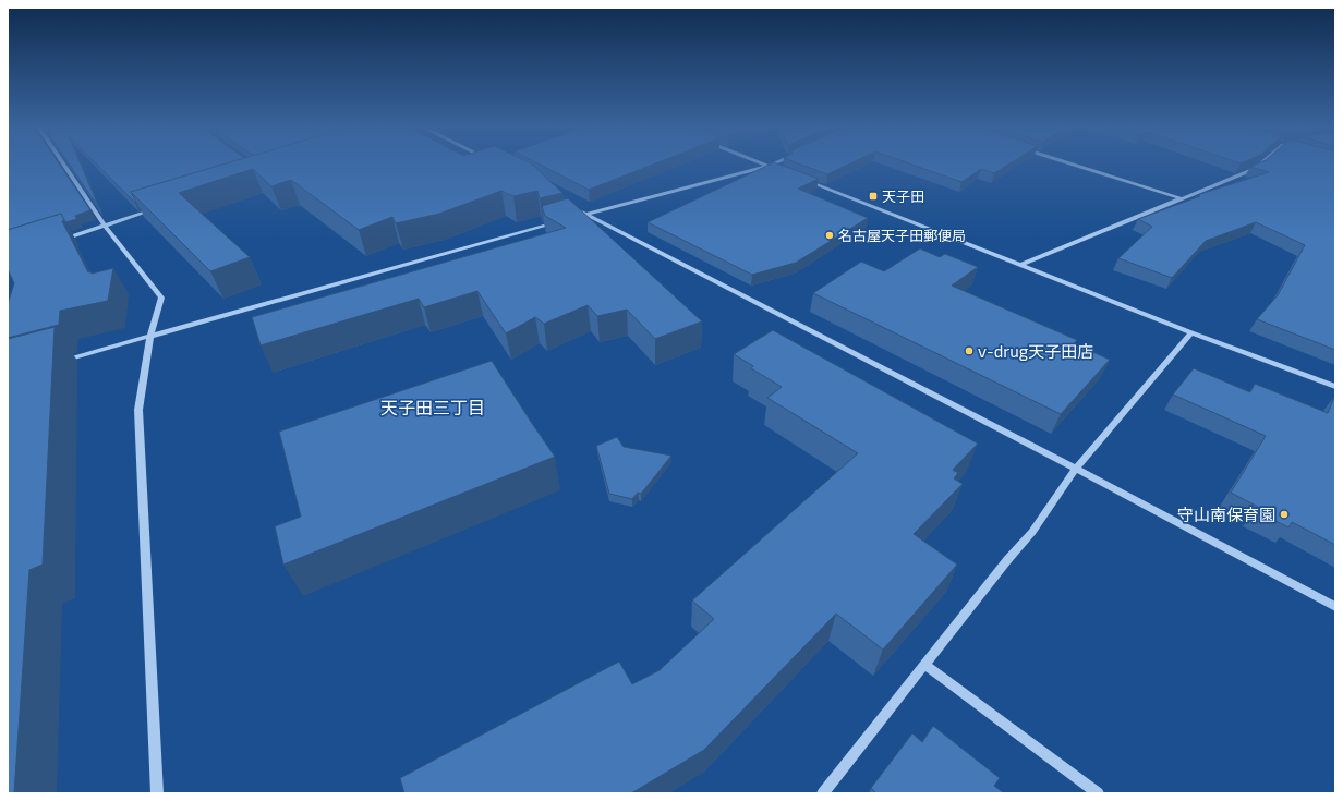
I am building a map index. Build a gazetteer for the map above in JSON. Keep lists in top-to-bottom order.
{
  "districts": ["天子田三丁目"],
  "places": {
    "transit": ["天子田"],
    "other": ["名古屋天子田郵便局", "v-drug天子田店", "守山南保育園"]
  }
}
